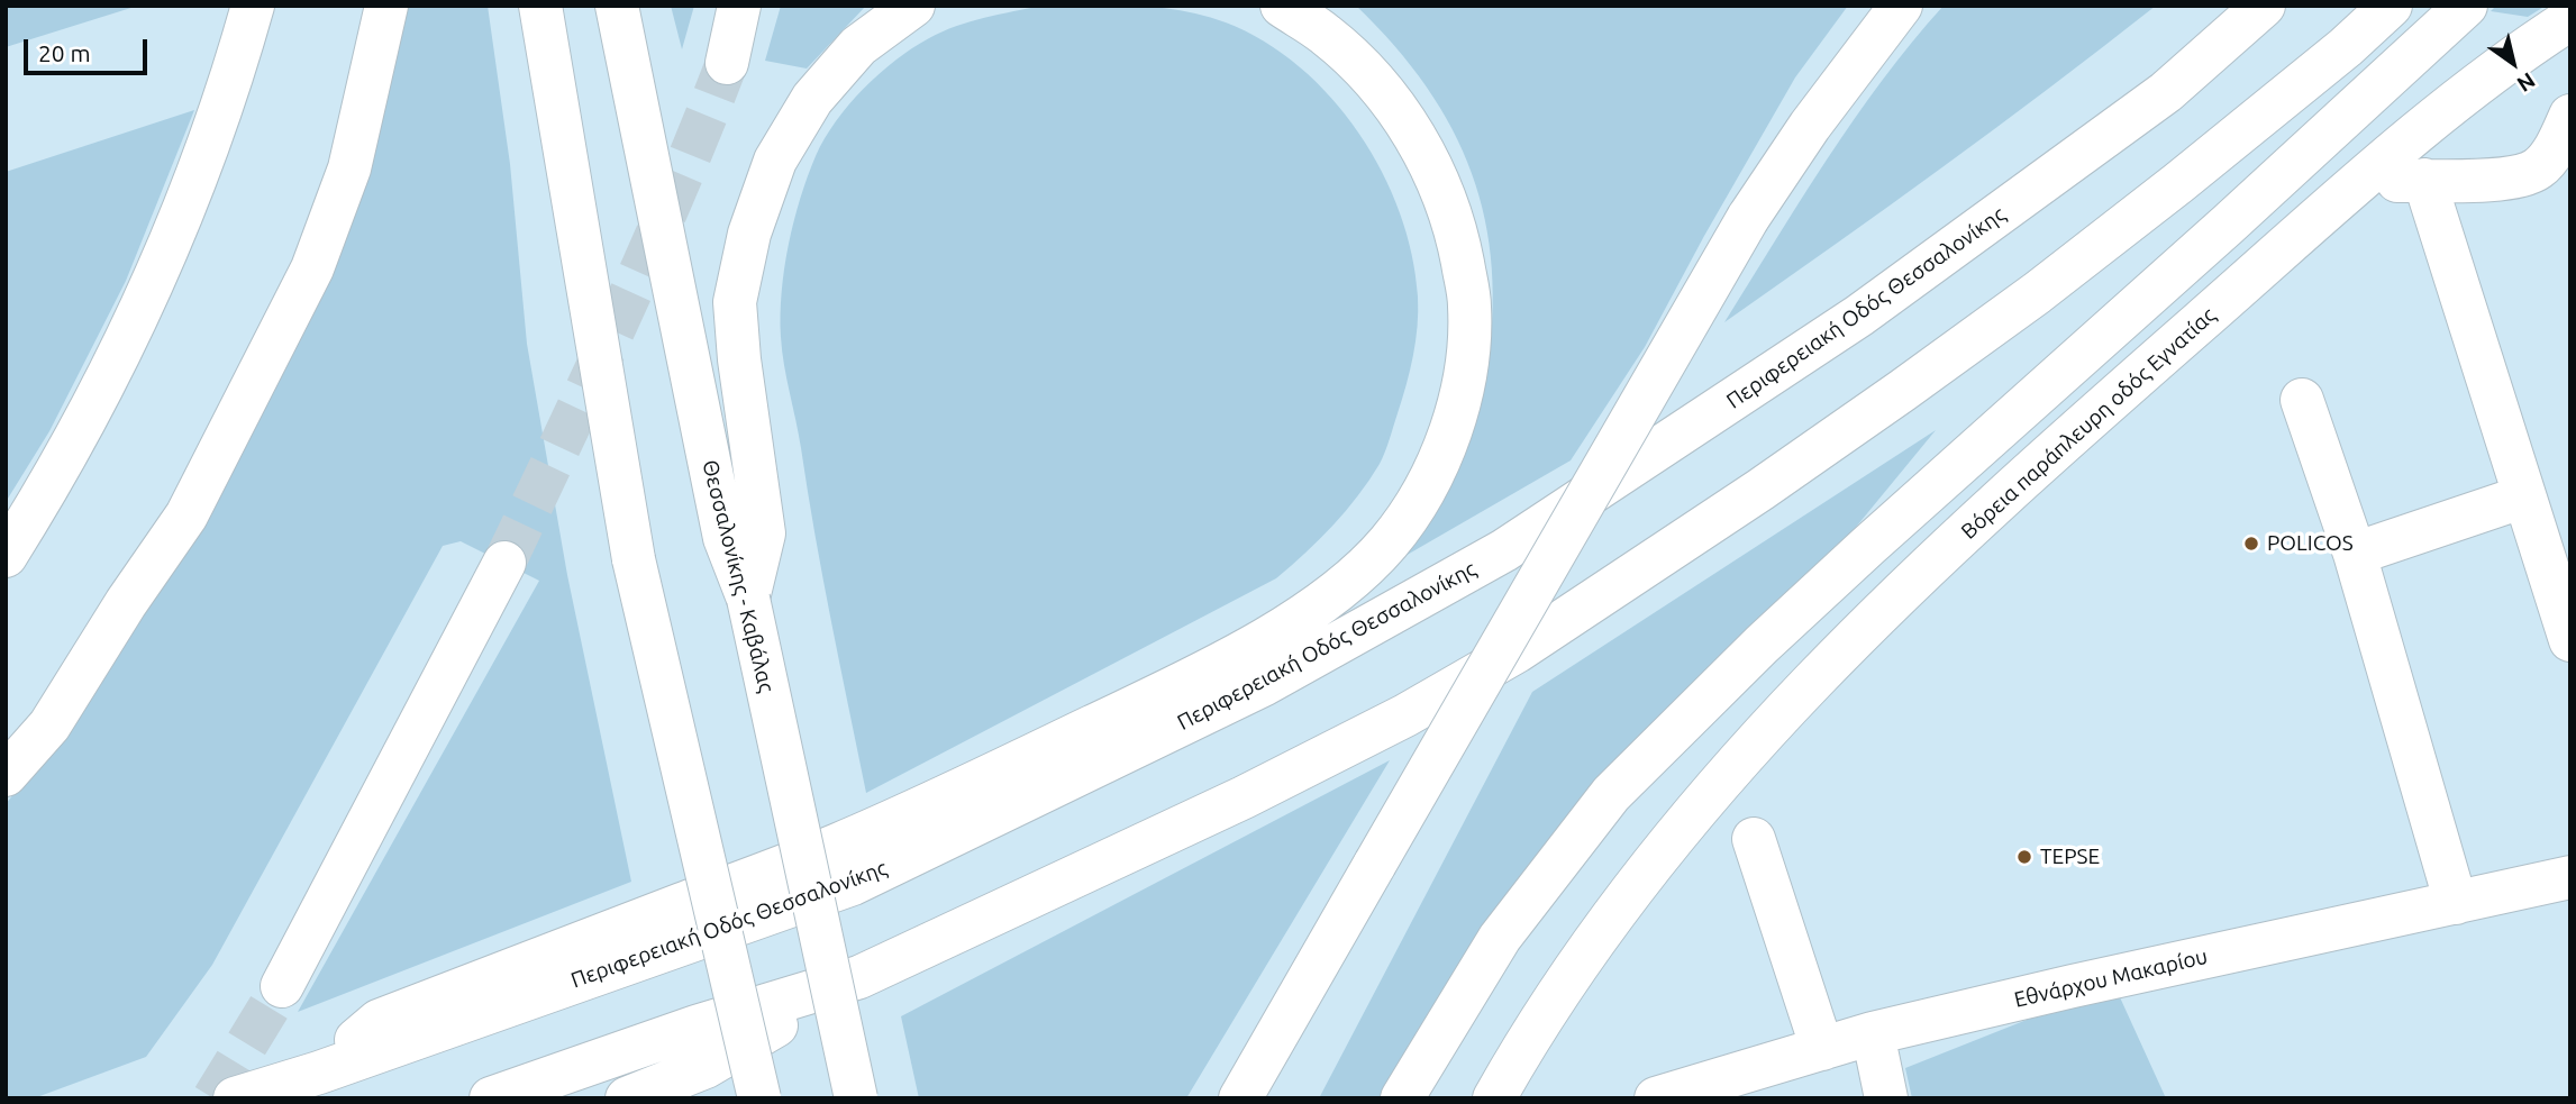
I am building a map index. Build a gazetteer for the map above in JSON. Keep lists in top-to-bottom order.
{
  "streets": {
    "main road": [
      "Περιφερειακή Οδός Θεσσαλονίκης",
      "Βόρεια παράπλευρη οδός Εγνατίας",
      "Θεσσαλονίκης - Καβάλας",
      "Εθνάρχου Μακαρίου"
    ]
  },
  "places": ["POLICOS", "TEPSE"],
  "scale_bar": "20 m",
  "north": "bottom right"
}
